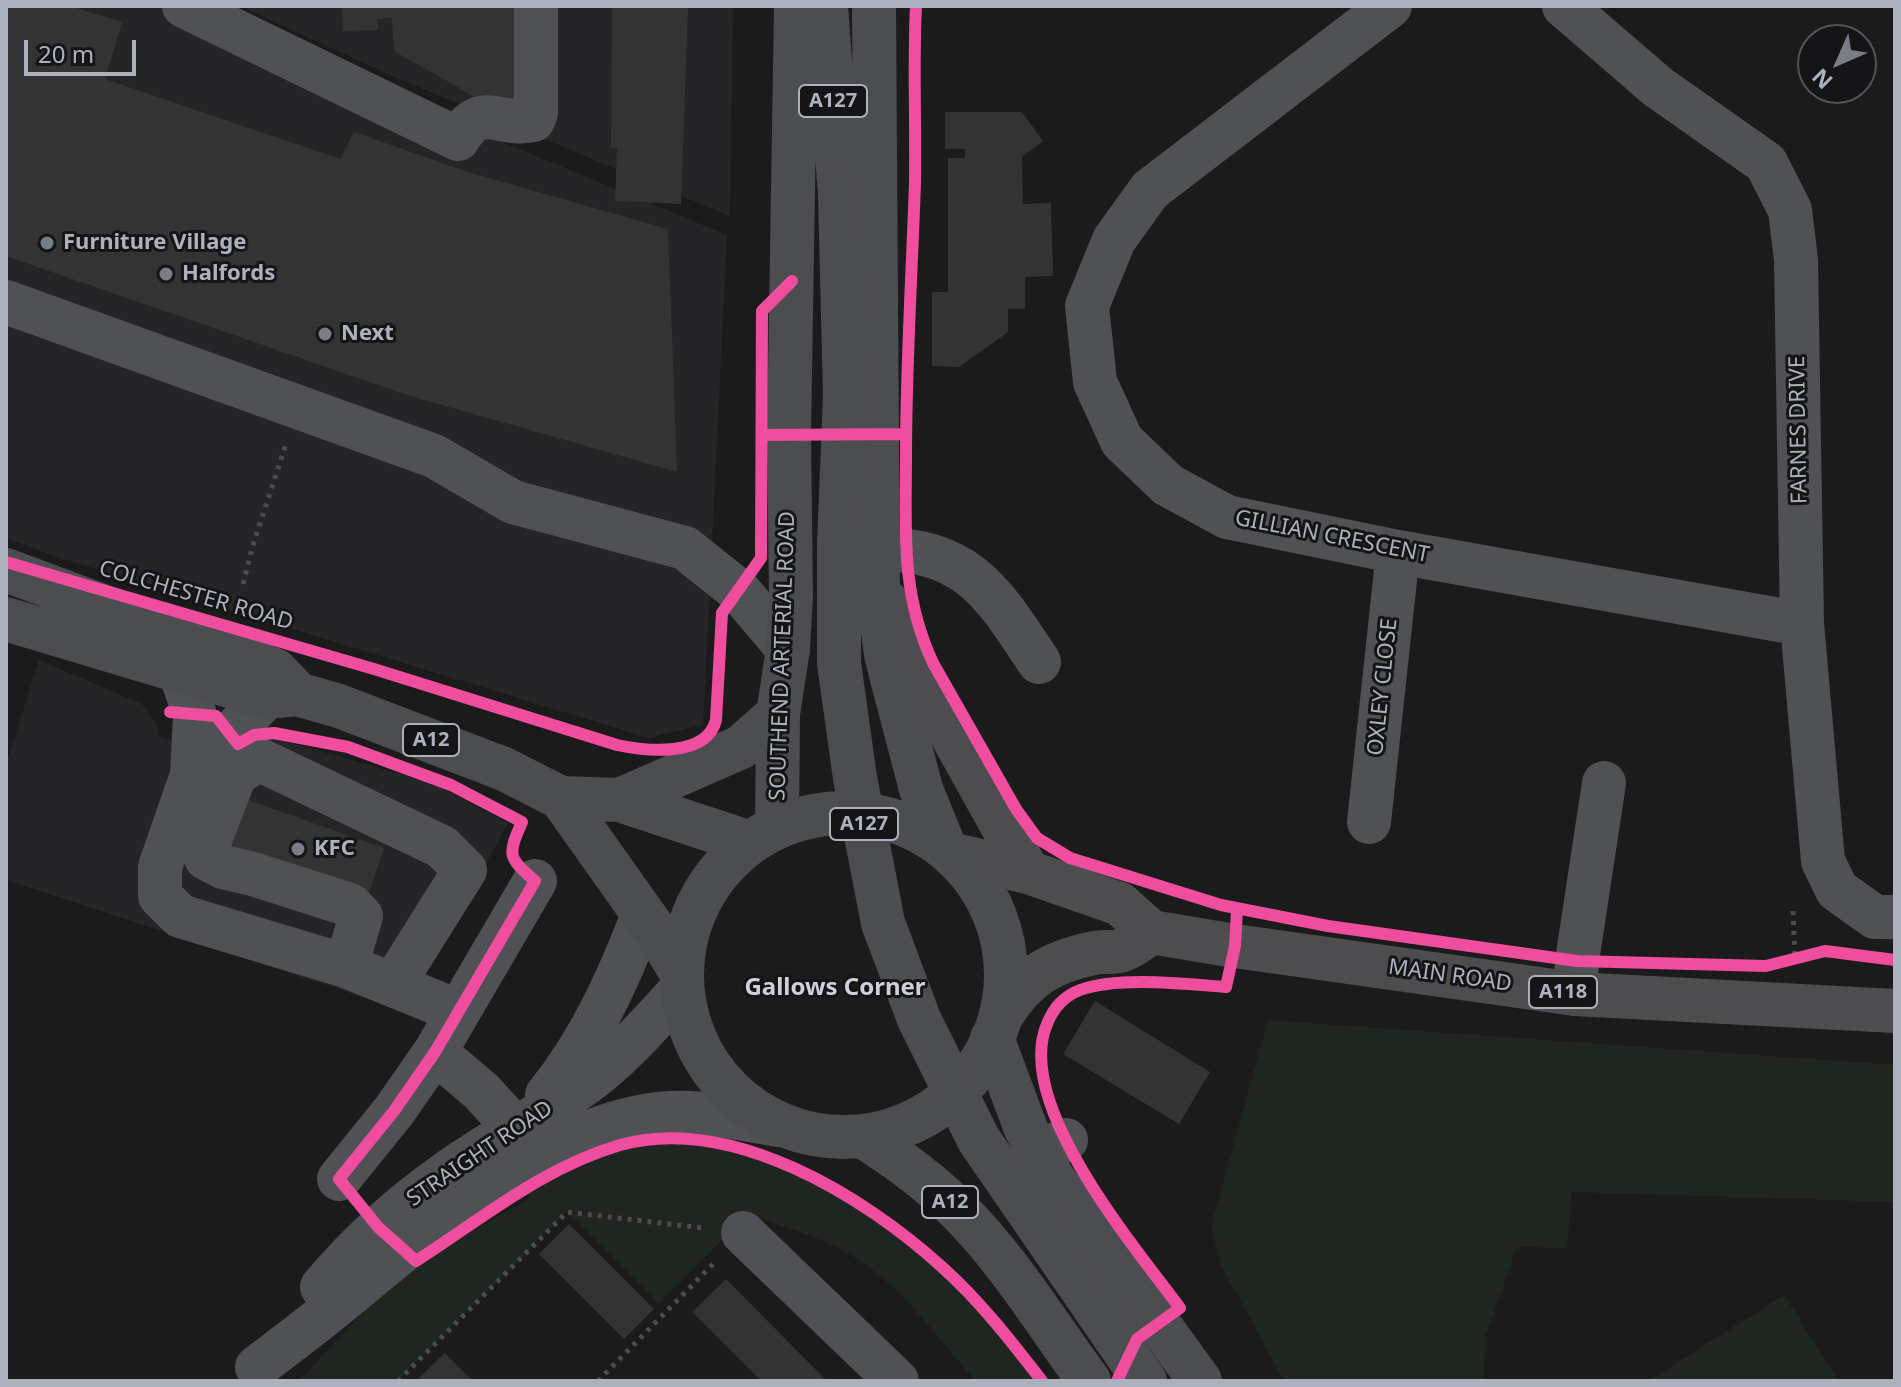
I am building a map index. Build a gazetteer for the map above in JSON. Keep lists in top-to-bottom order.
{
  "streets": {
    "highway": [
      "A127",
      "COLCHESTER ROAD",
      "SOUTHEND ARTERIAL ROAD",
      "A12"
    ],
    "main road": ["MAIN ROAD", "A118"],
    "street": [
      "FARNES DRIVE",
      "GILLIAN CRESCENT",
      "OXLEY CLOSE",
      "STRAIGHT ROAD"
    ]
  },
  "crossings": [
    ["FARNES DRIVE", "GILLIAN CRESCENT"],
    ["GILLIAN CRESCENT", "OXLEY CLOSE"],
    ["COLCHESTER ROAD", "SOUTHEND ARTERIAL ROAD"],
    ["COLCHESTER ROAD", "STRAIGHT ROAD"]
  ],
  "districts": ["Gallows Corner"],
  "places": [
    "Furniture Village",
    "Halfords",
    "Next",
    "KFC"
  ],
  "scale_bar": "20 m",
  "north": "bottom left"
}
